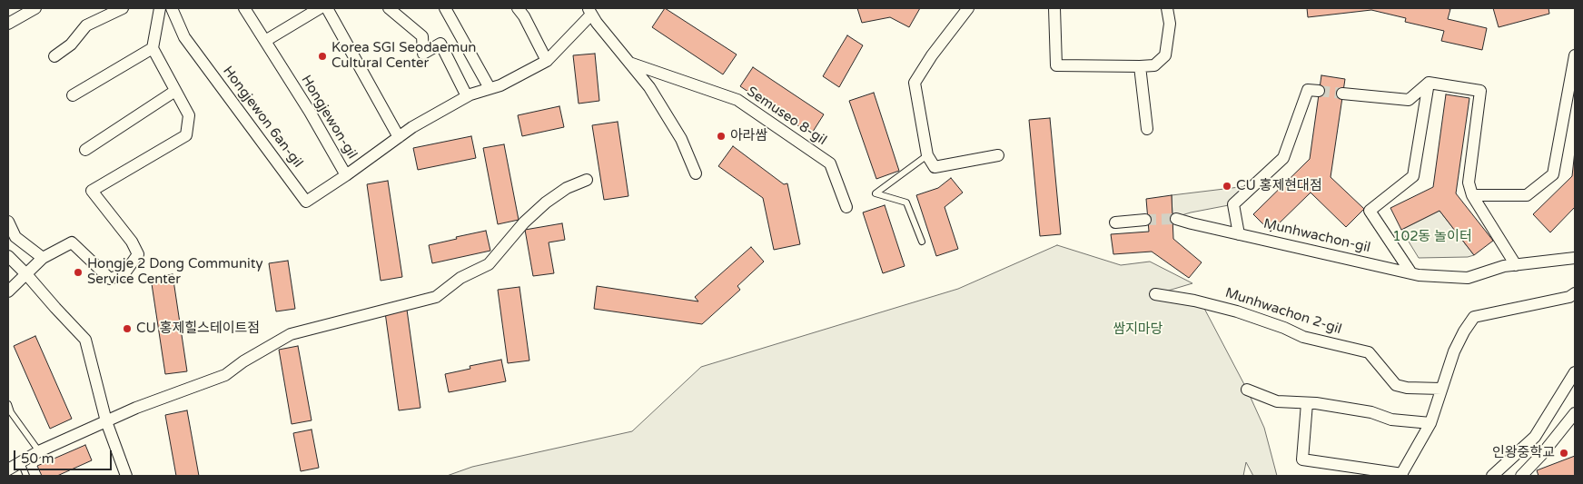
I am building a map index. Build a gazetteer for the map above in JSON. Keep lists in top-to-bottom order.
{
  "streets": {
    "street": [
      "Semuseo 8-gil",
      "Hongjewon 6an-gil",
      "Hongjewon-gil",
      "Munhwachon-gil",
      "Munhwachon 2-gil"
    ]
  },
  "crossings": [
    ["Hongjewon 6an-gil", "Hongjewon-gil"]
  ],
  "parks": ["102동 놀이터", "쌈지마당"],
  "places": [
    "Korea SGI Seodaemun Cultural Center",
    "아라쌈",
    "CU 홍제현대점",
    "Hongje 2 Dong Community Service Center",
    "CU 홍제힐스테이트점",
    "인왕중학교"
  ],
  "scale_bar": "50 m"
}
